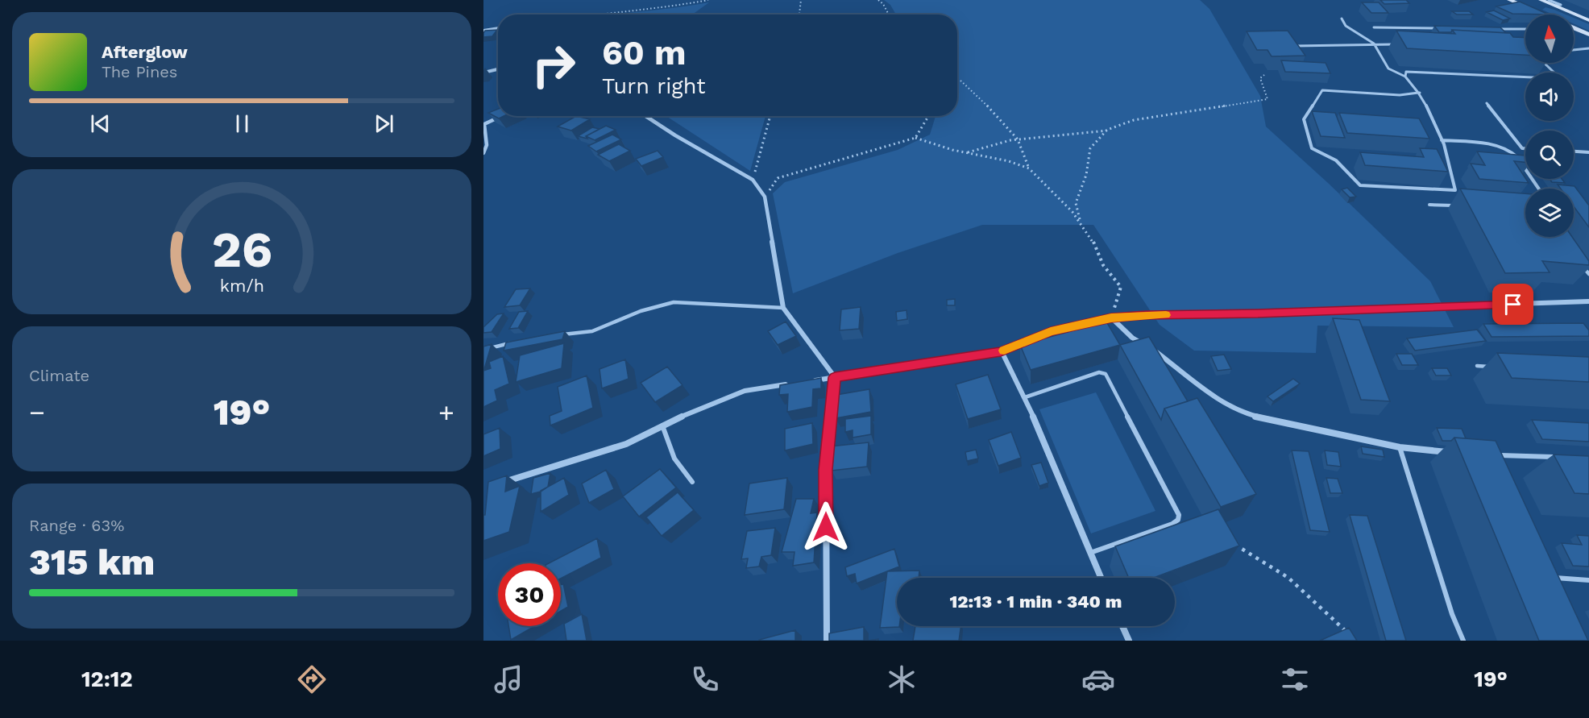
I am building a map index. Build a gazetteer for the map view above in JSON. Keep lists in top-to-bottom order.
{
  "north": "top",
  "page": {
    "turn": ["60 m", "Turn right"],
    "song": ["Afterglow", "The Pines"],
    "tile": [
      "Climate",
      ["Range · 63%", "315 km"]
    ],
    "heat": ["−", "19°", "+"],
    "limit": "30",
    "trip": "12:13 · 1 min · 340 m",
    "tabs": ["12:12", "19°"],
    "gauge": ["26", "km/h"]
  }
}
